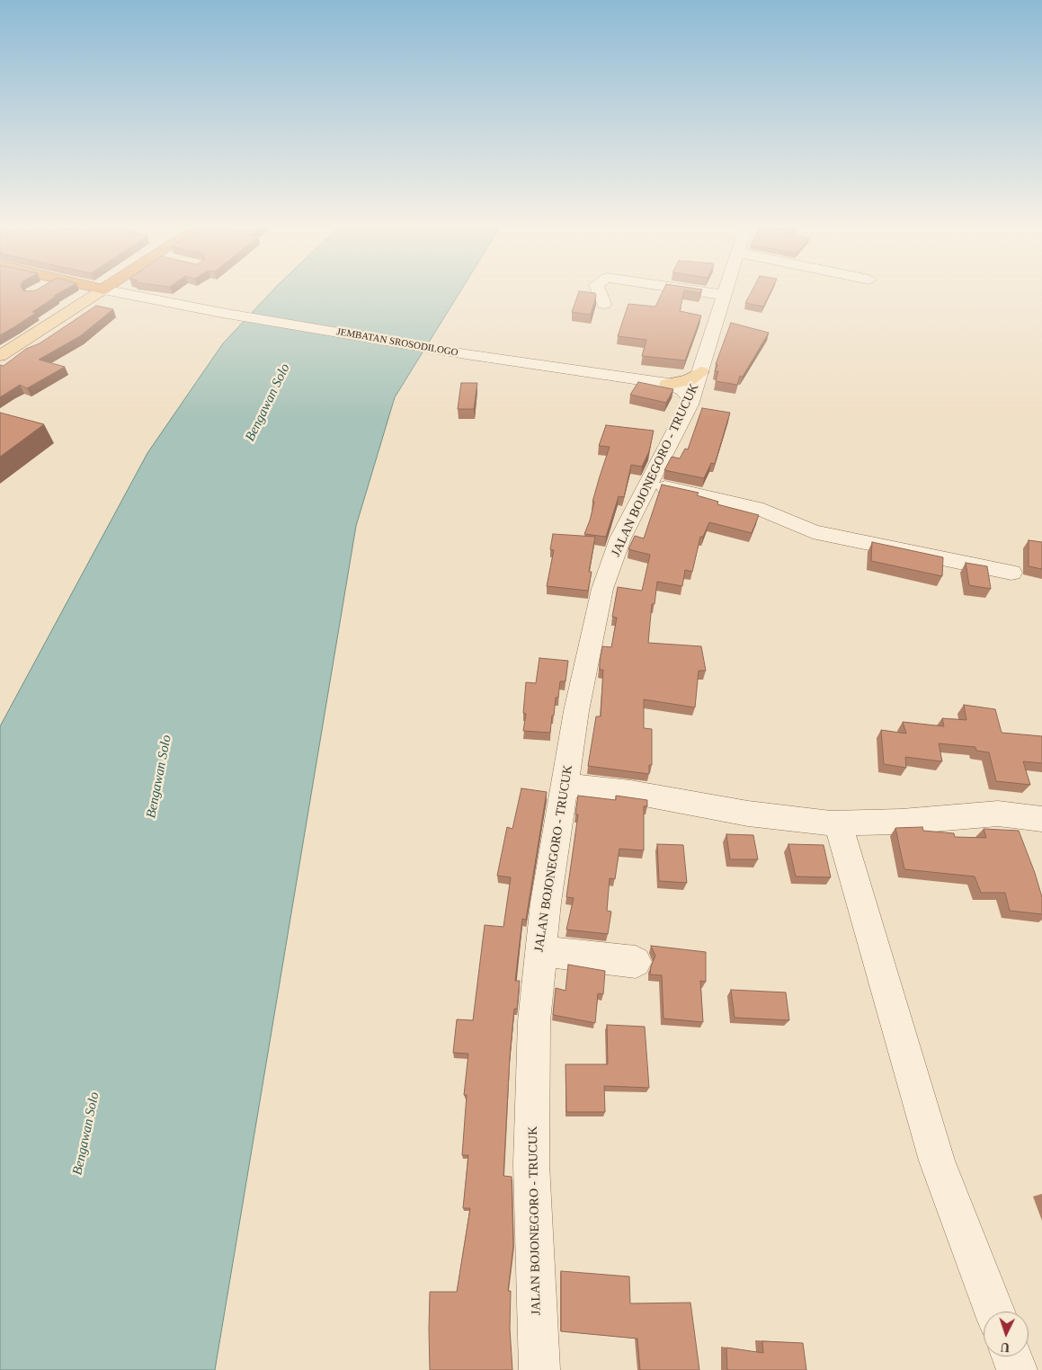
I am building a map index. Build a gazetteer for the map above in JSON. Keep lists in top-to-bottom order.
{
  "streets": {
    "street": ["JEMBATAN SROSODILOGO", "JALAN BOJONEGORO - TRUCUK"]
  },
  "water": ["Bengawan Solo"],
  "north": "bottom"
}
